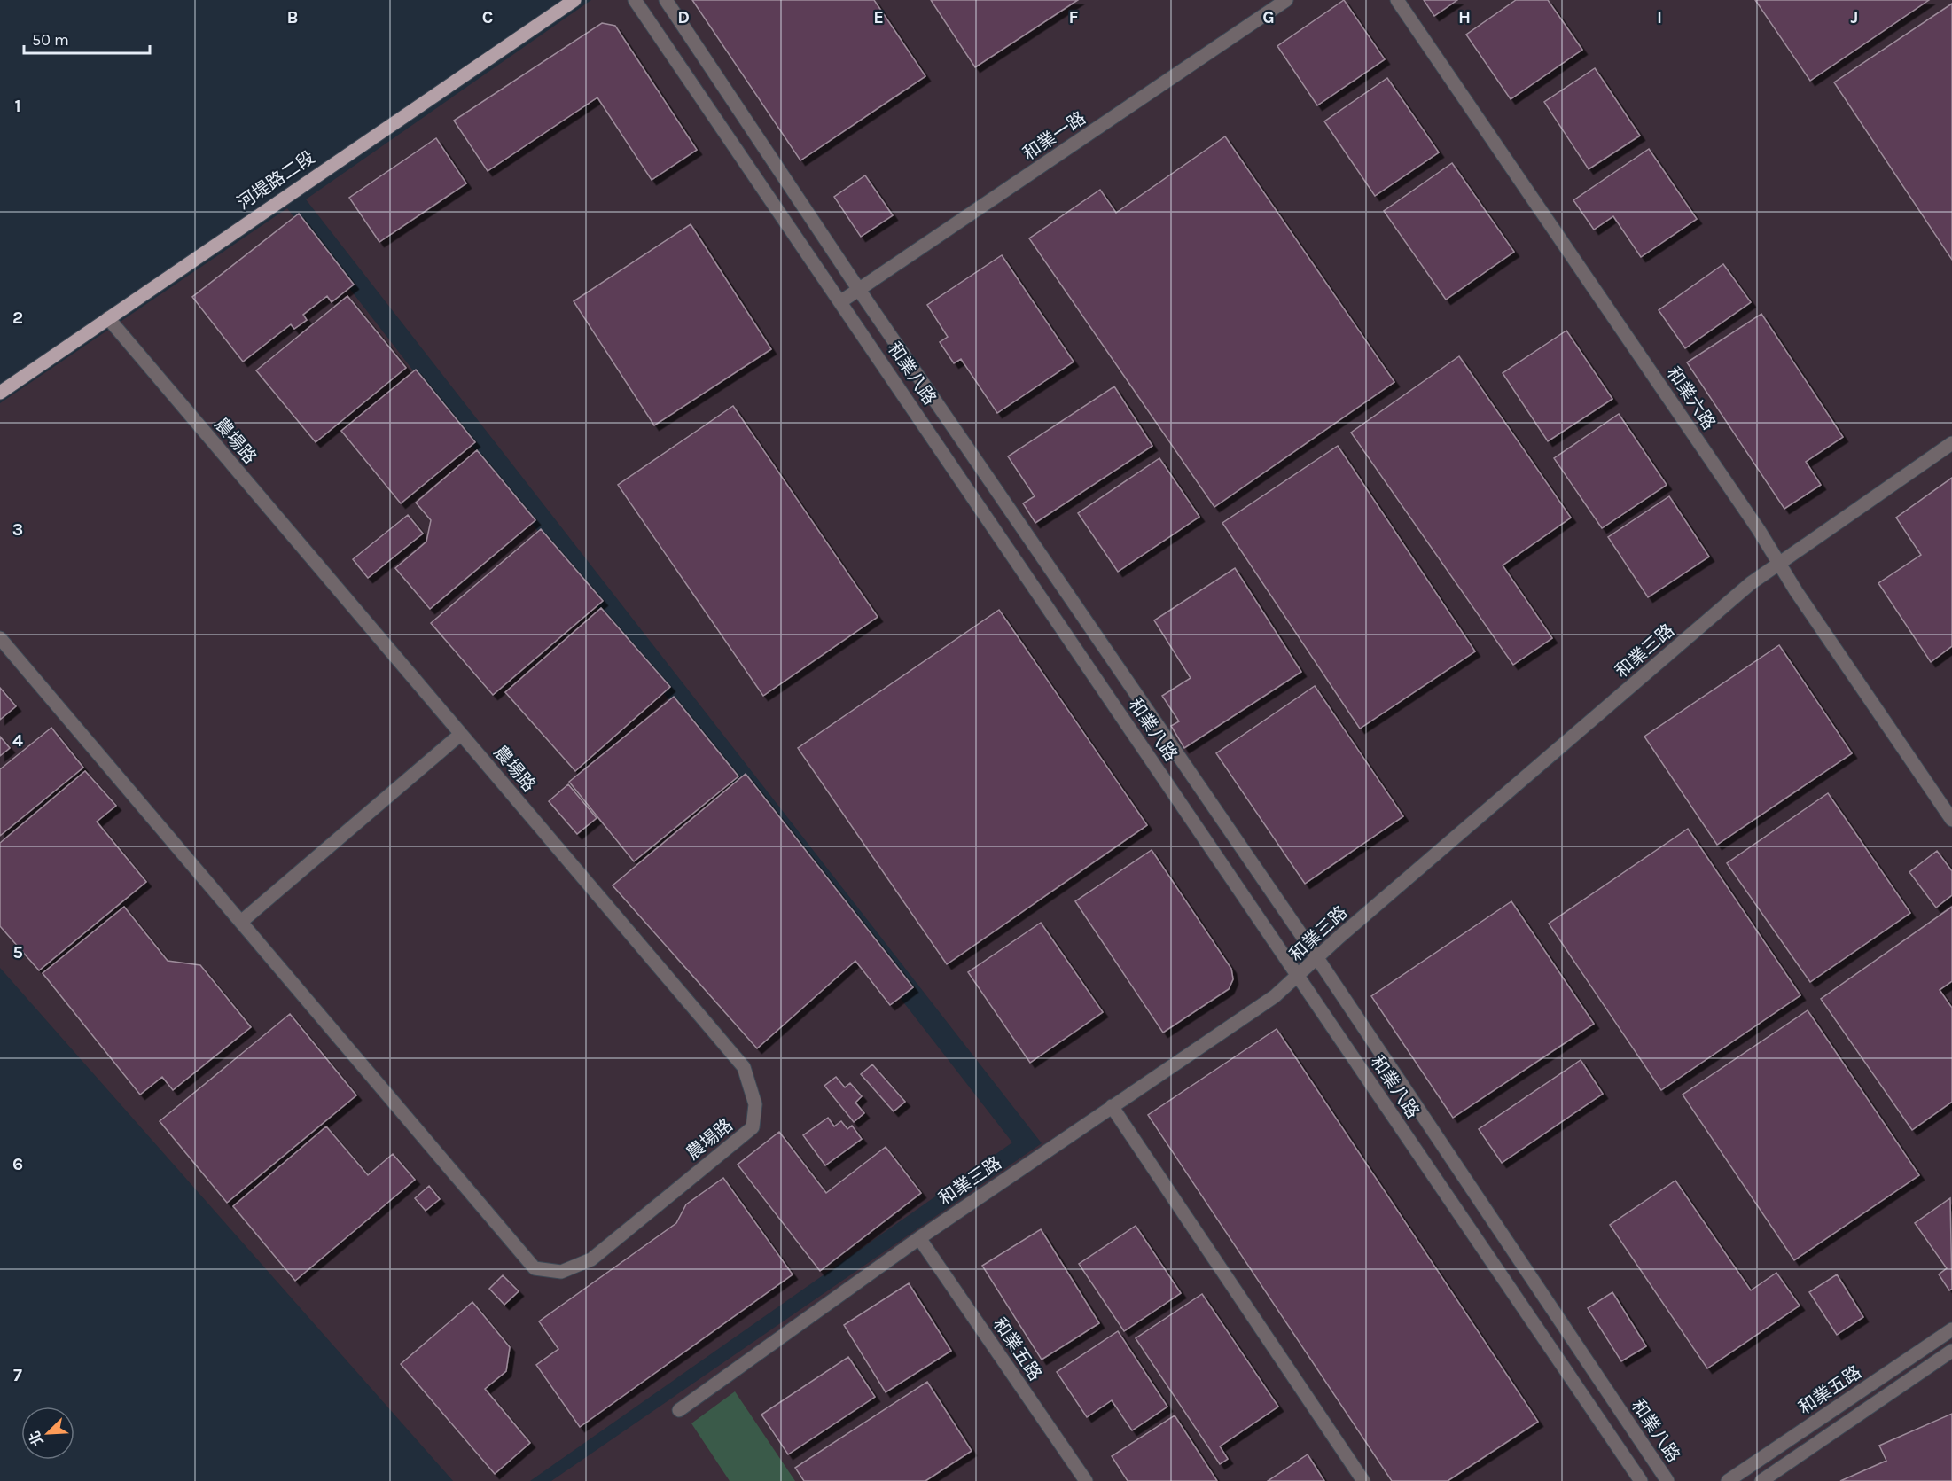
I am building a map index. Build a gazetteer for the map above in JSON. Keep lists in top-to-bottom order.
{
  "streets": {
    "main road": ["河堤路二段"],
    "street": [
      "和業一路",
      "和業八路",
      "和業六路",
      "農場路",
      "和業三路",
      "和業五路"
    ]
  },
  "crossings": [
    ["和業一路", "和業八路"],
    ["河堤路二段", "農場路"],
    ["和業八路", "和業三路"],
    ["和業六路", "和業三路"],
    ["和業三路", "和業五路"]
  ],
  "scale_bar": "50 m",
  "north": "bottom left",
  "grid": {
    "columns": [
      "B",
      "C",
      "D",
      "E",
      "F",
      "G",
      "H",
      "I",
      "J"
    ],
    "rows": [
      "1",
      "2",
      "3",
      "4",
      "5",
      "6",
      "7"
    ]
  }
}
